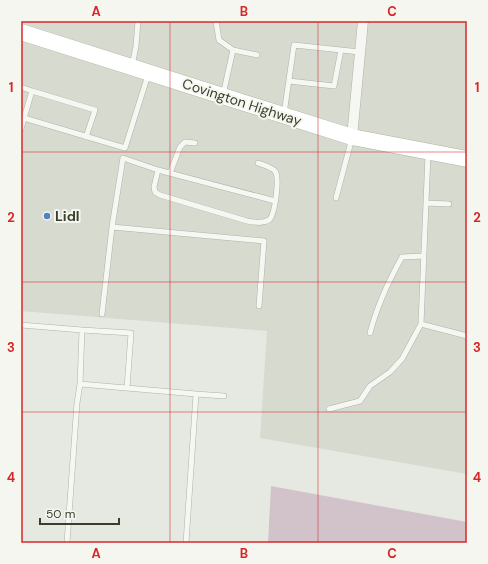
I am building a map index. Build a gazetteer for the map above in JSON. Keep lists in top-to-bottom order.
{
  "streets": {
    "main road": ["Covington Highway"]
  },
  "places": ["Lidl"],
  "scale_bar": "50 m",
  "grid": {
    "columns": ["A", "B", "C"],
    "rows": [
      "1",
      "2",
      "3",
      "4"
    ]
  }
}
